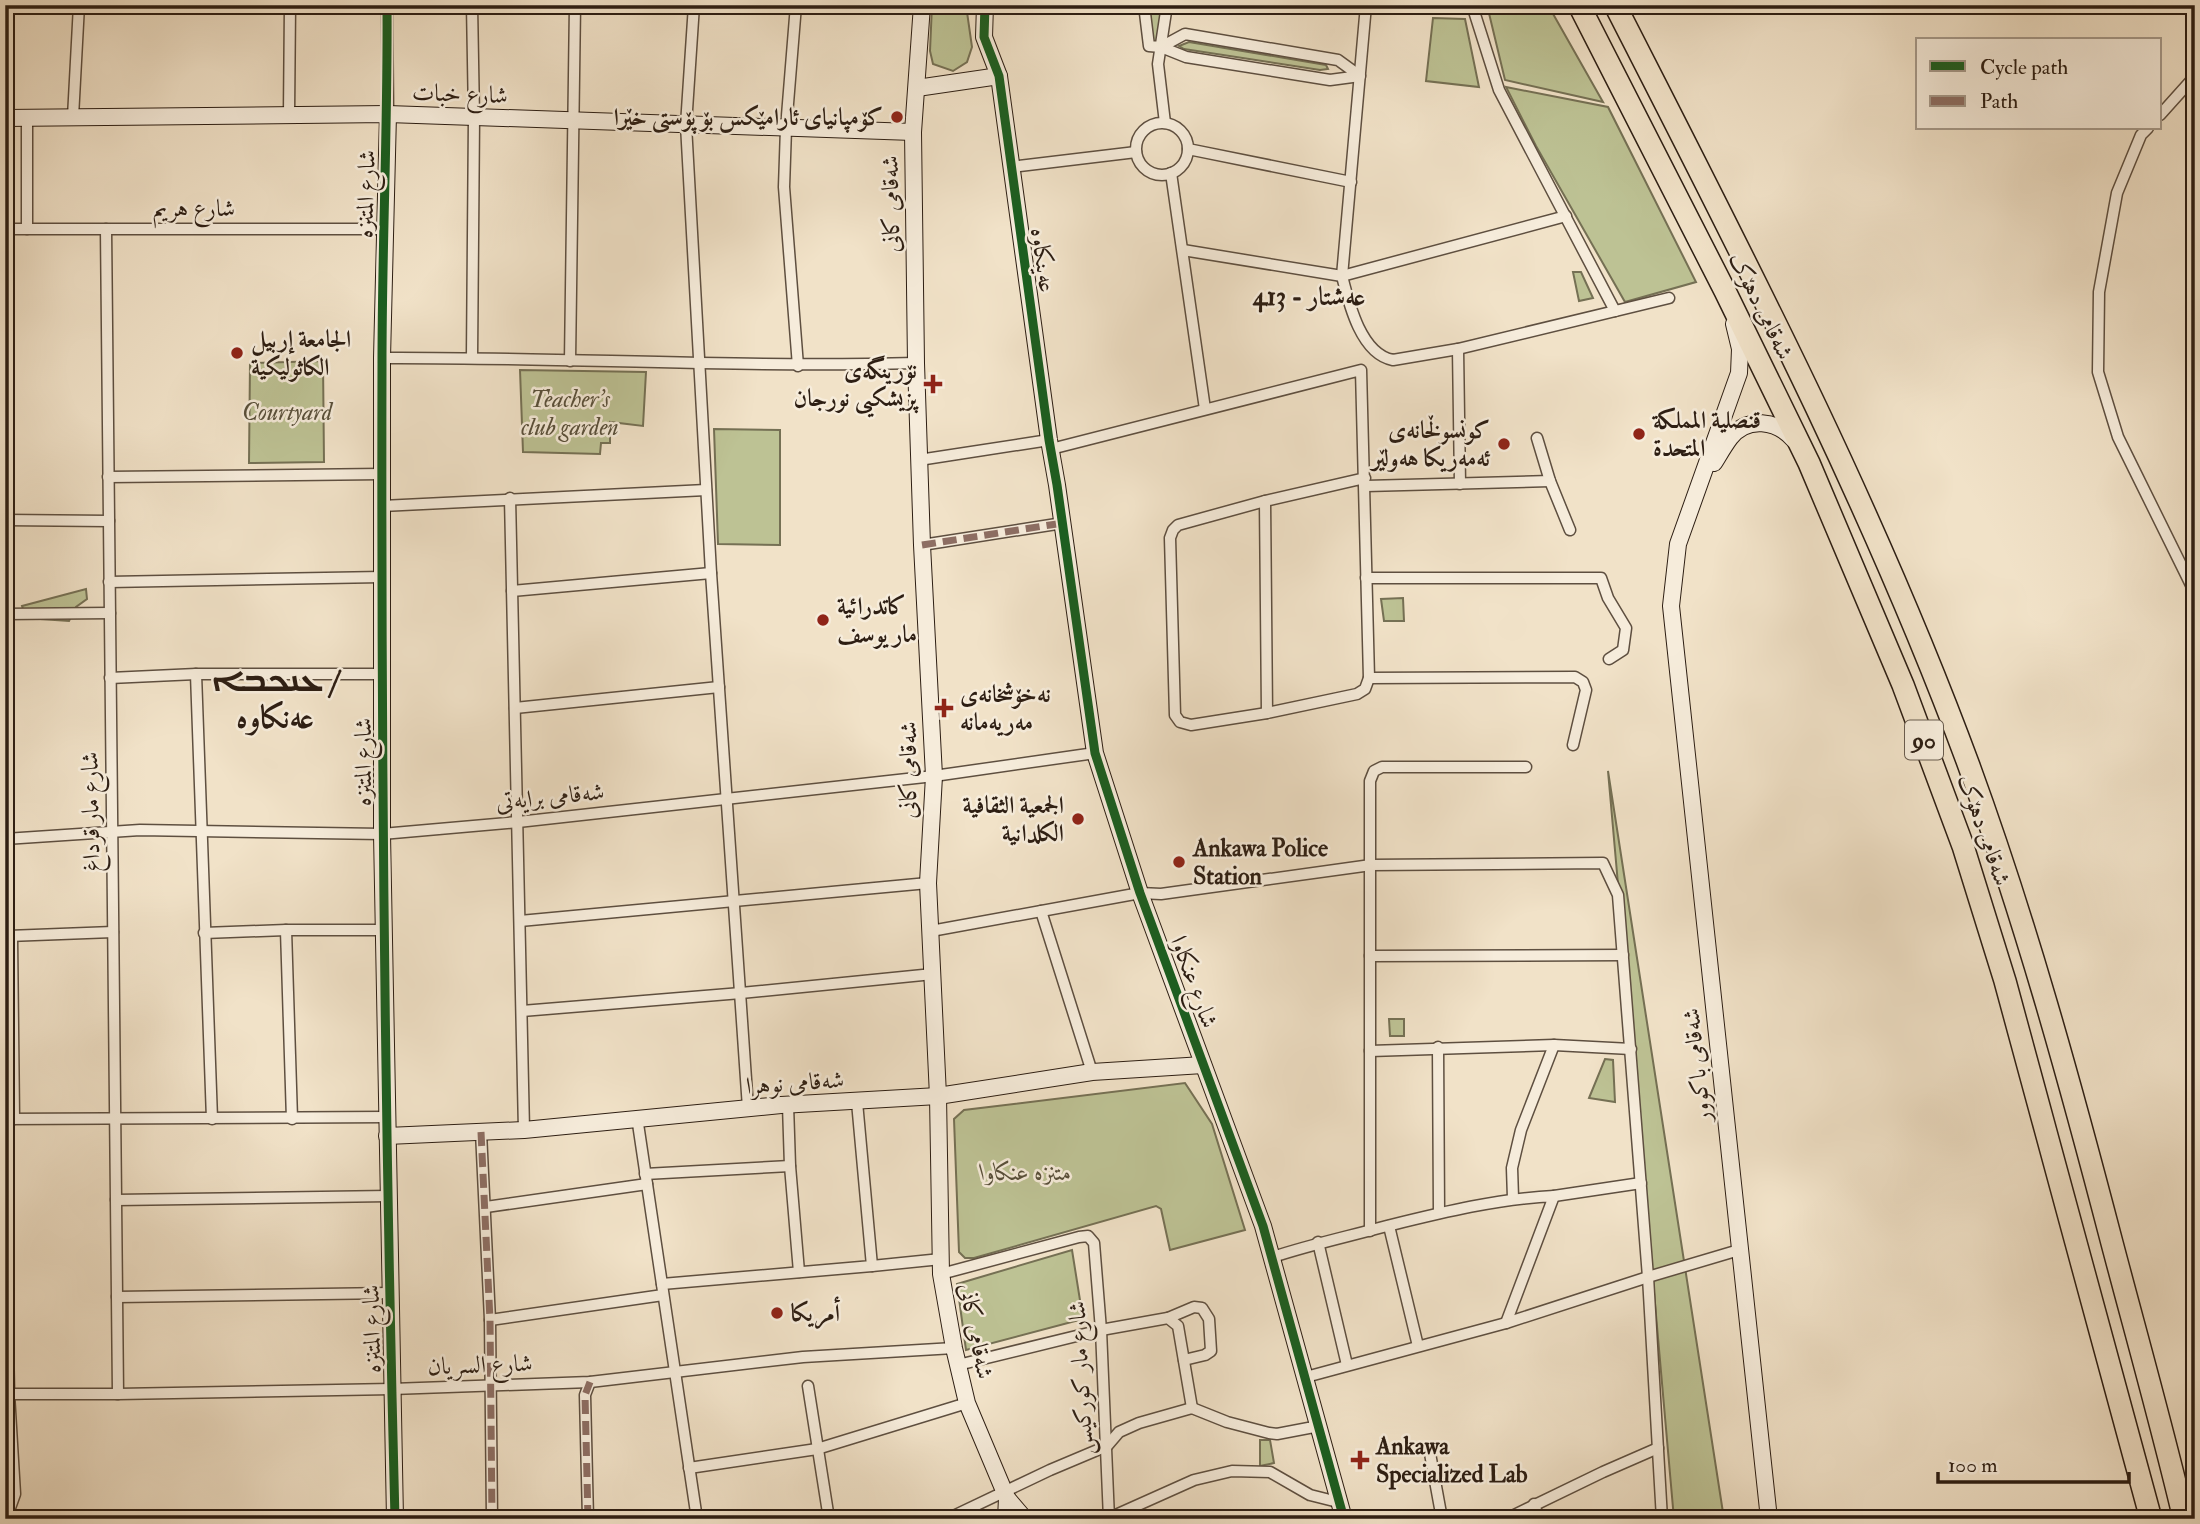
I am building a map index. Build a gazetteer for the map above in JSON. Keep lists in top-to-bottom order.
{
  "streets": {
    "highway": ["شەقامی دهۆک", "90"],
    "street": [
      "شارع خبات",
      "شارع المتنزه",
      "شەقامی کانی",
      "شارع هريم",
      "عەینکاوە",
      "شەقامی برایەتی",
      "شارع مار قرداغ",
      "شارع عنكاوا",
      "شەقامی باکوور",
      "شەقامی نوهرا",
      "شارع السريان",
      "شارع مار كوركيس"
    ]
  },
  "crossings": [
    ["شارع خبات", "شارع المتنزه"],
    ["شارع خبات", "شەقامی کانی"],
    ["شارع المتنزه", "شارع هريم"],
    ["شارع المتنزه", "شەقامی برایەتی"],
    ["شارع المتنزه", "شەقامی نوهرا"],
    ["شارع المتنزه", "شارع السريان"],
    ["شەقامی کانی", "شەقامی برایەتی"],
    ["شەقامی کانی", "شەقامی نوهرا"],
    ["شەقامی کانی", "شارع السريان"],
    ["شەقامی کانی", "شارع مار كوركيس"],
    ["شارع هريم", "شارع مار قرداغ"],
    ["عەینکاوە", "شارع عنكاوا"],
    ["شەقامی برایەتی", "شارع مار قرداغ"],
    ["شەقامی برایەتی", "شارع عنكاوا"],
    ["شارع مار قرداغ", "شارع السريان"],
    ["شارع عنكاوا", "شەقامی نوهرا"]
  ],
  "districts": ["عه‌شتار - 413", "ܥܢܟܒܐ / عەنکاوە"],
  "parks": ["Teacher's club garden", "Courtyard", "متنزه عنكاوا"],
  "places": {
    "other": [
      "کۆمپانیای ئارامێکس بۆ پۆستی خێرا",
      "الجامعة إربيل الكاثوليكية",
      "قنصلية المملكة المتحدة",
      "کونسوڵخانەی ئەمەریکا هەولێر",
      "كاتدرائية مار يوسف",
      "الجمعية الثقافية الكلدانية",
      "Ankawa Police Station",
      "أمريكا"
    ],
    "health": ["نۆرینگەی پزیشکیی نورجان", "نەخۆشخانەی مەریەمانە", "Ankawa Specialized Lab"]
  },
  "legend": ["Cycle path", "Path"],
  "scale_bar": "100 m"
}
